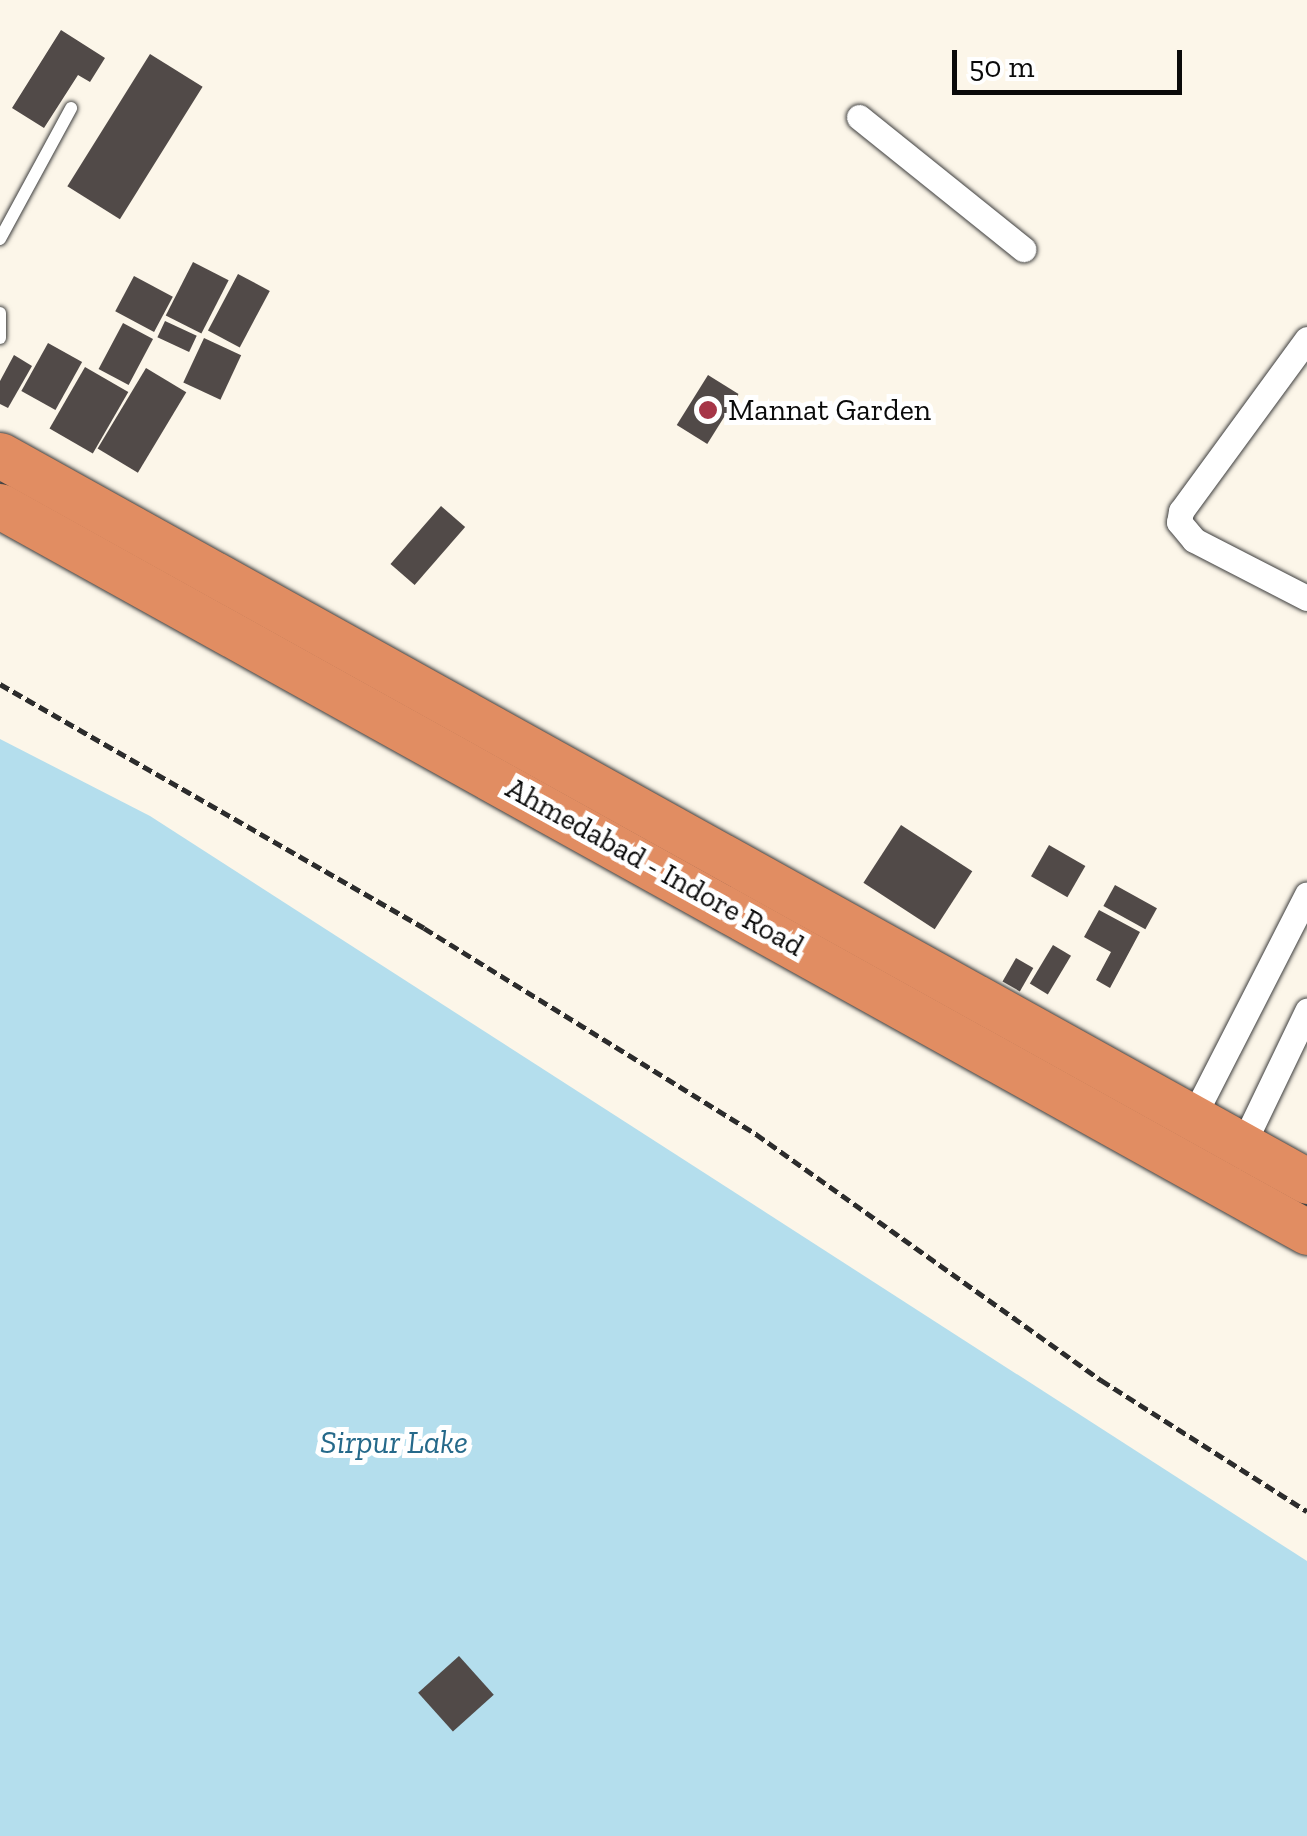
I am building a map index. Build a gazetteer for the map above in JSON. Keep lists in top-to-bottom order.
{
  "streets": {
    "highway": ["Ahmedabad - Indore Road"]
  },
  "water": ["Sirpur Lake"],
  "places": ["Mannat Garden"],
  "scale_bar": "50 m"
}
